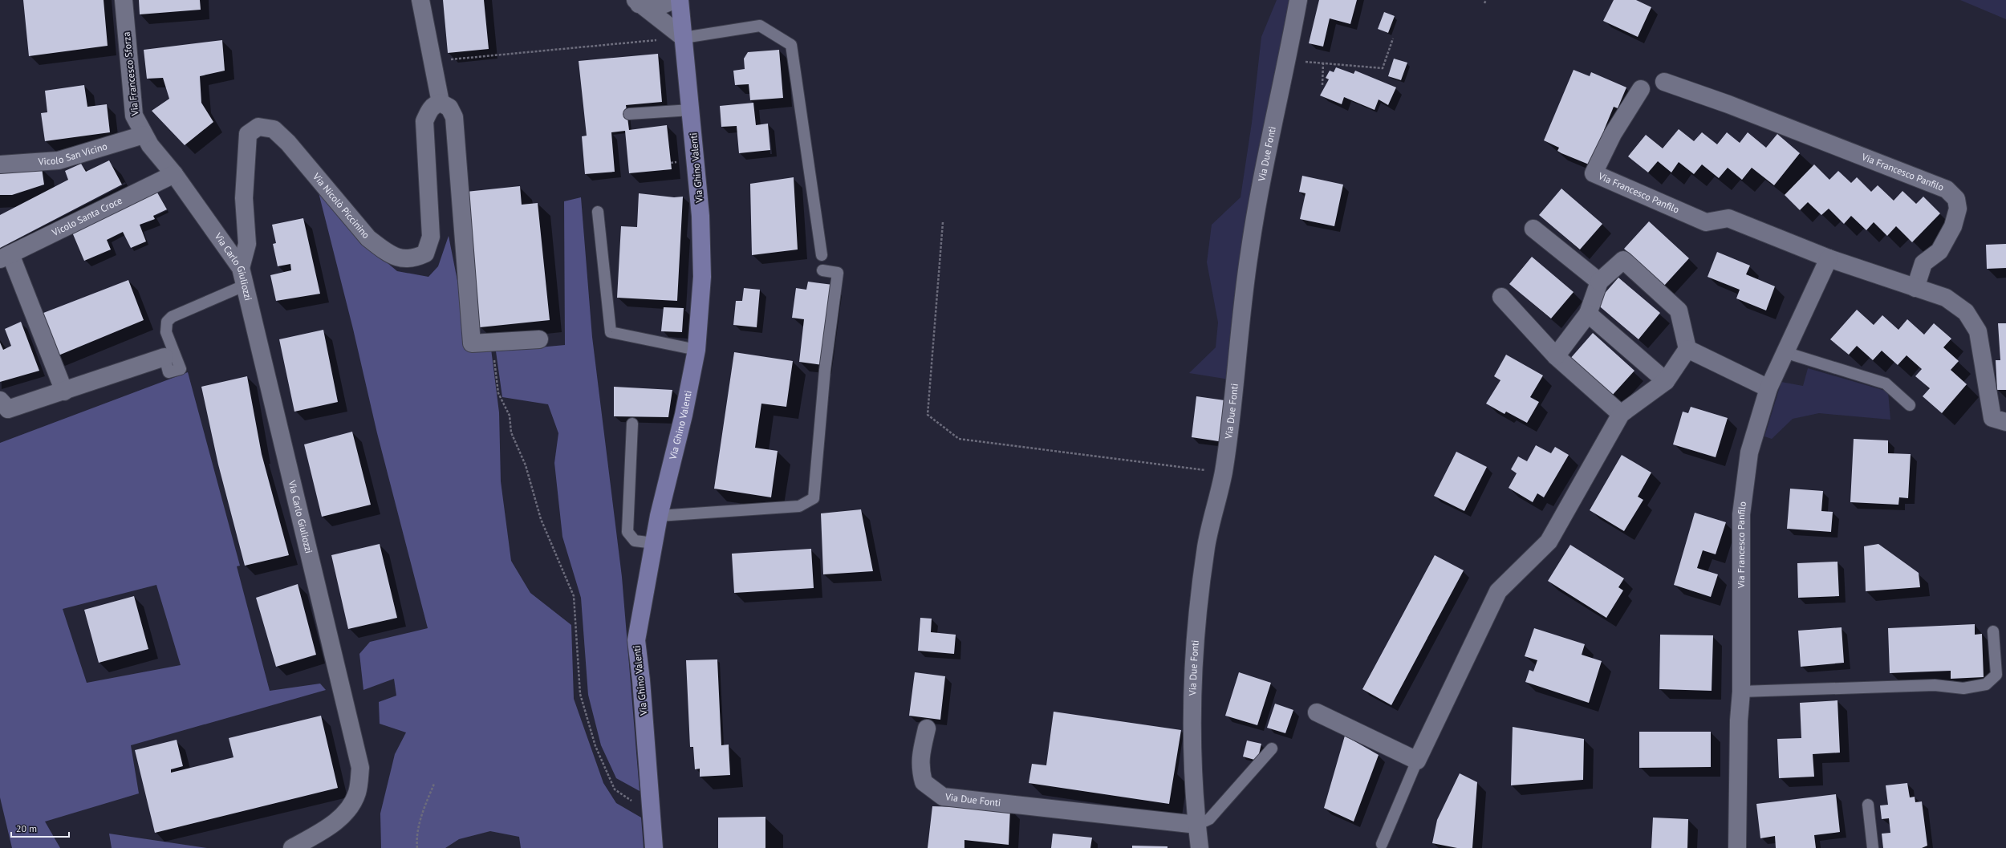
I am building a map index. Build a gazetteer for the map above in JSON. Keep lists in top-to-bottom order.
{
  "streets": {
    "main road": ["Via Ghino Valenti"],
    "street": [
      "Via Francesco Sforza",
      "Vicolo San Vicino",
      "Via Due Fonti",
      "Via Francesco Panfilo",
      "Via Nicolò Piccinino",
      "Vicolo Santa Croce",
      "Via Carlo Giuliozzi"
    ]
  },
  "crossings": [
    ["Via Francesco Sforza", "Vicolo San Vicino"],
    ["Via Francesco Sforza", "Vicolo Santa Croce"],
    ["Via Francesco Sforza", "Via Carlo Giuliozzi"],
    ["Via Nicolò Piccinino", "Via Carlo Giuliozzi"],
    ["Vicolo Santa Croce", "Via Carlo Giuliozzi"]
  ],
  "scale_bar": "20 m"
}
